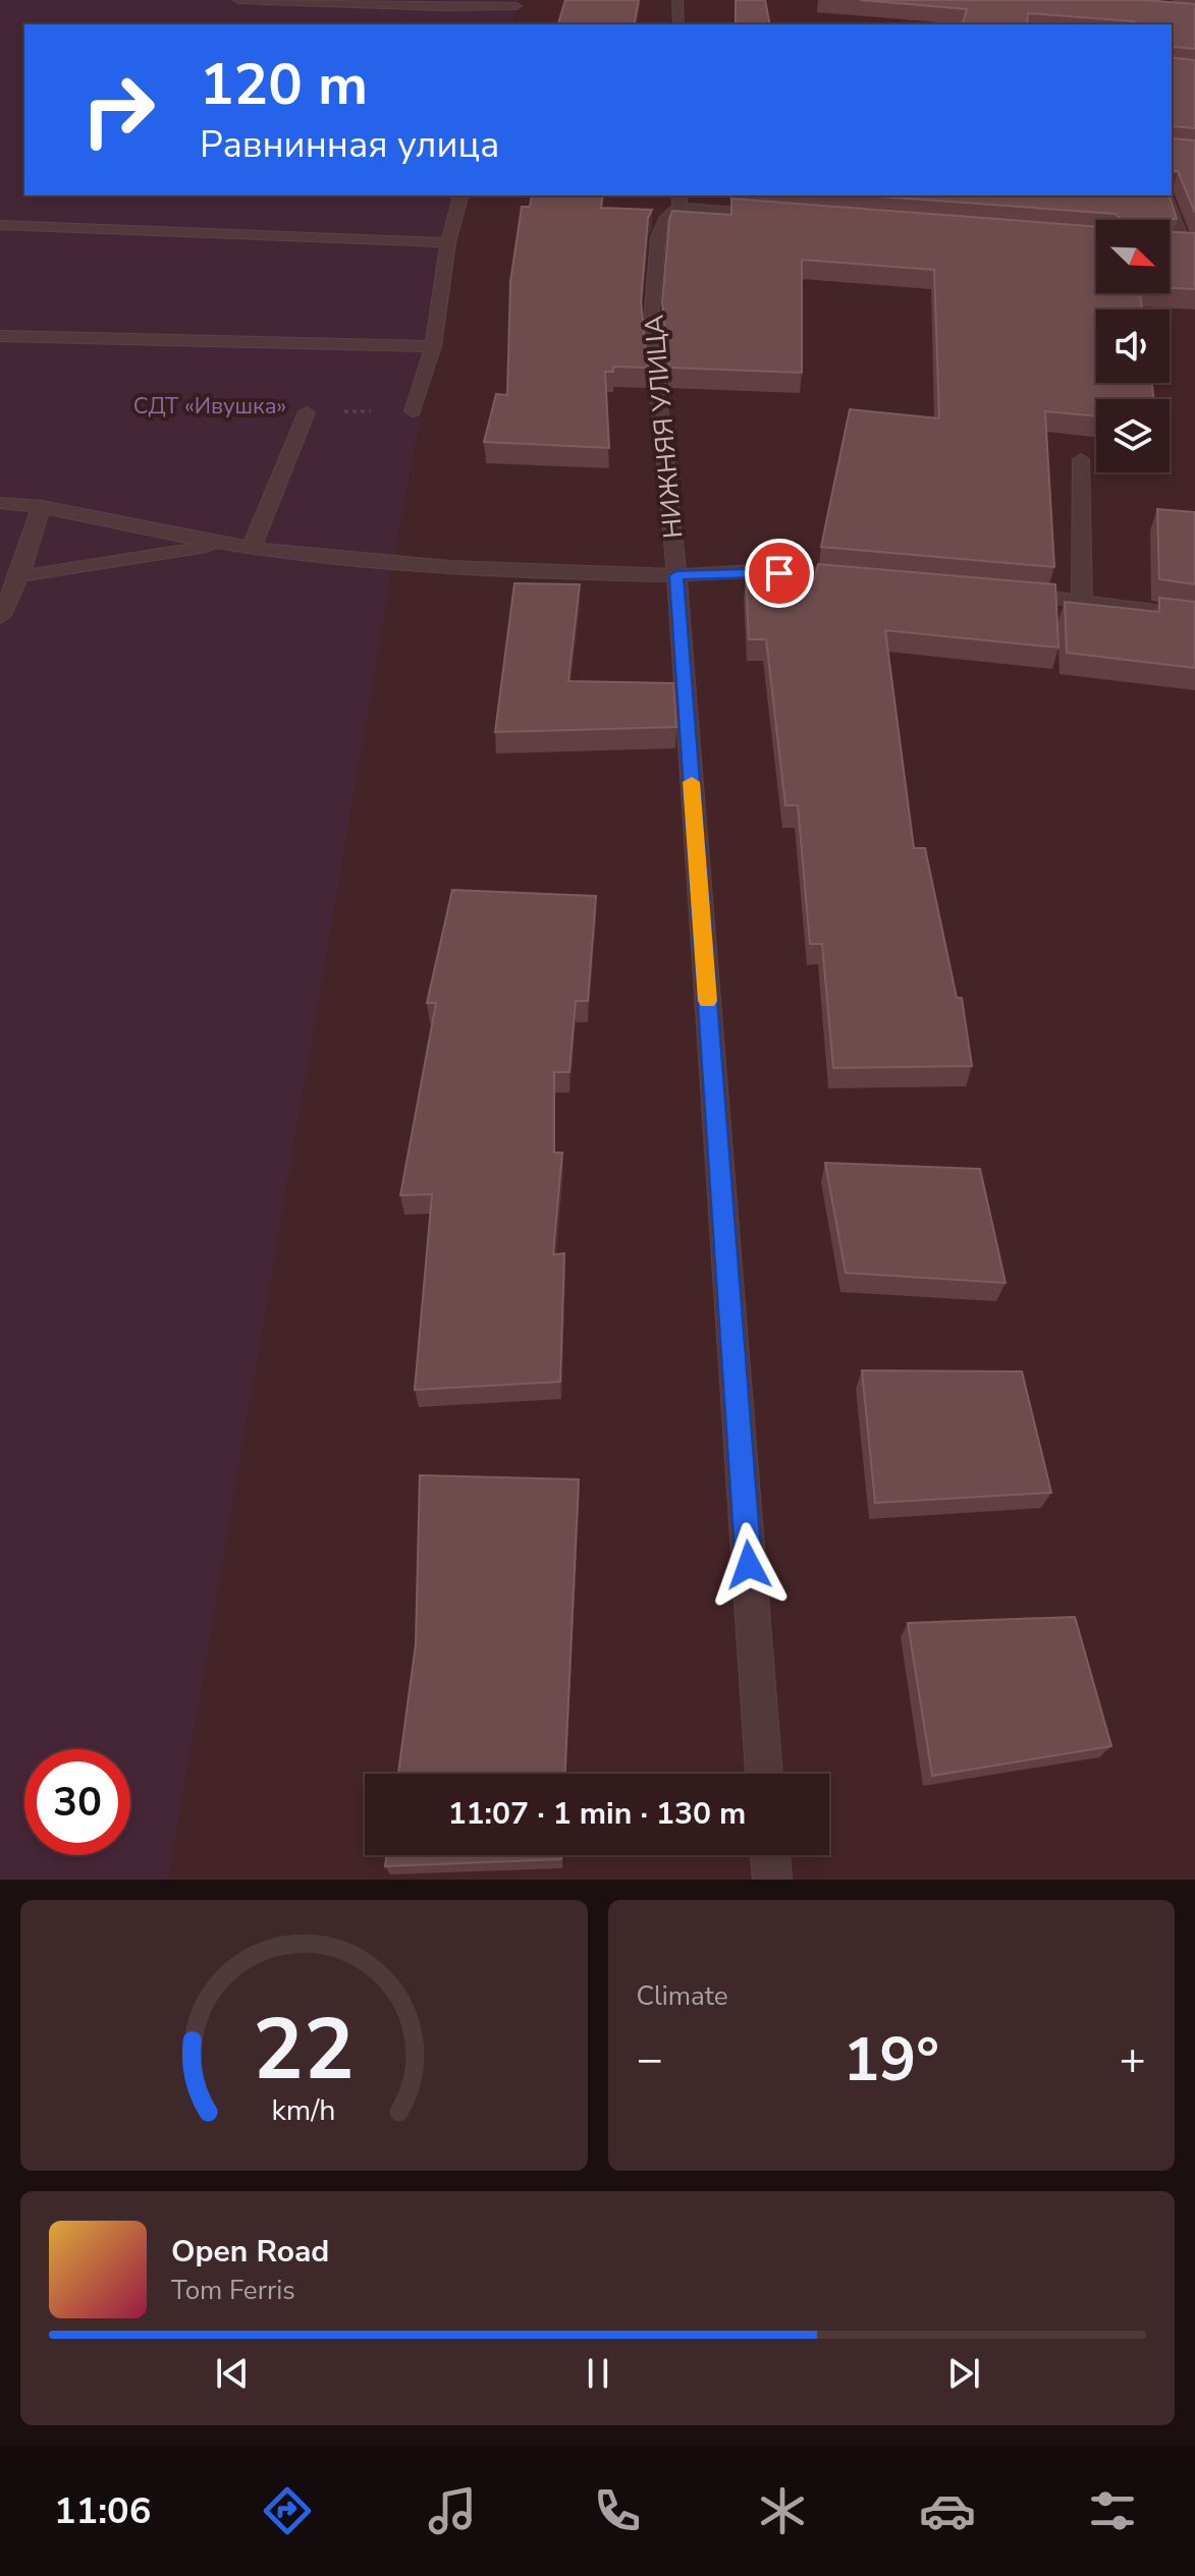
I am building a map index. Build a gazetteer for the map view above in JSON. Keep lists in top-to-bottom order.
{
  "streets": {
    "street": ["НИЖНЯЯ УЛИЦА"]
  },
  "parks": ["СДТ «Ивушка»"],
  "north": "bottom right",
  "page": {
    "turn": ["120 m", "Равнинная улица"],
    "limit": "30",
    "trip": "11:07 · 1 min · 130 m",
    "tile": "Climate",
    "heat": ["−", "19°", "+"],
    "song": ["Open Road", "Tom Ferris"],
    "tabs": "11:06",
    "gauge": ["22", "km/h"]
  }
}
